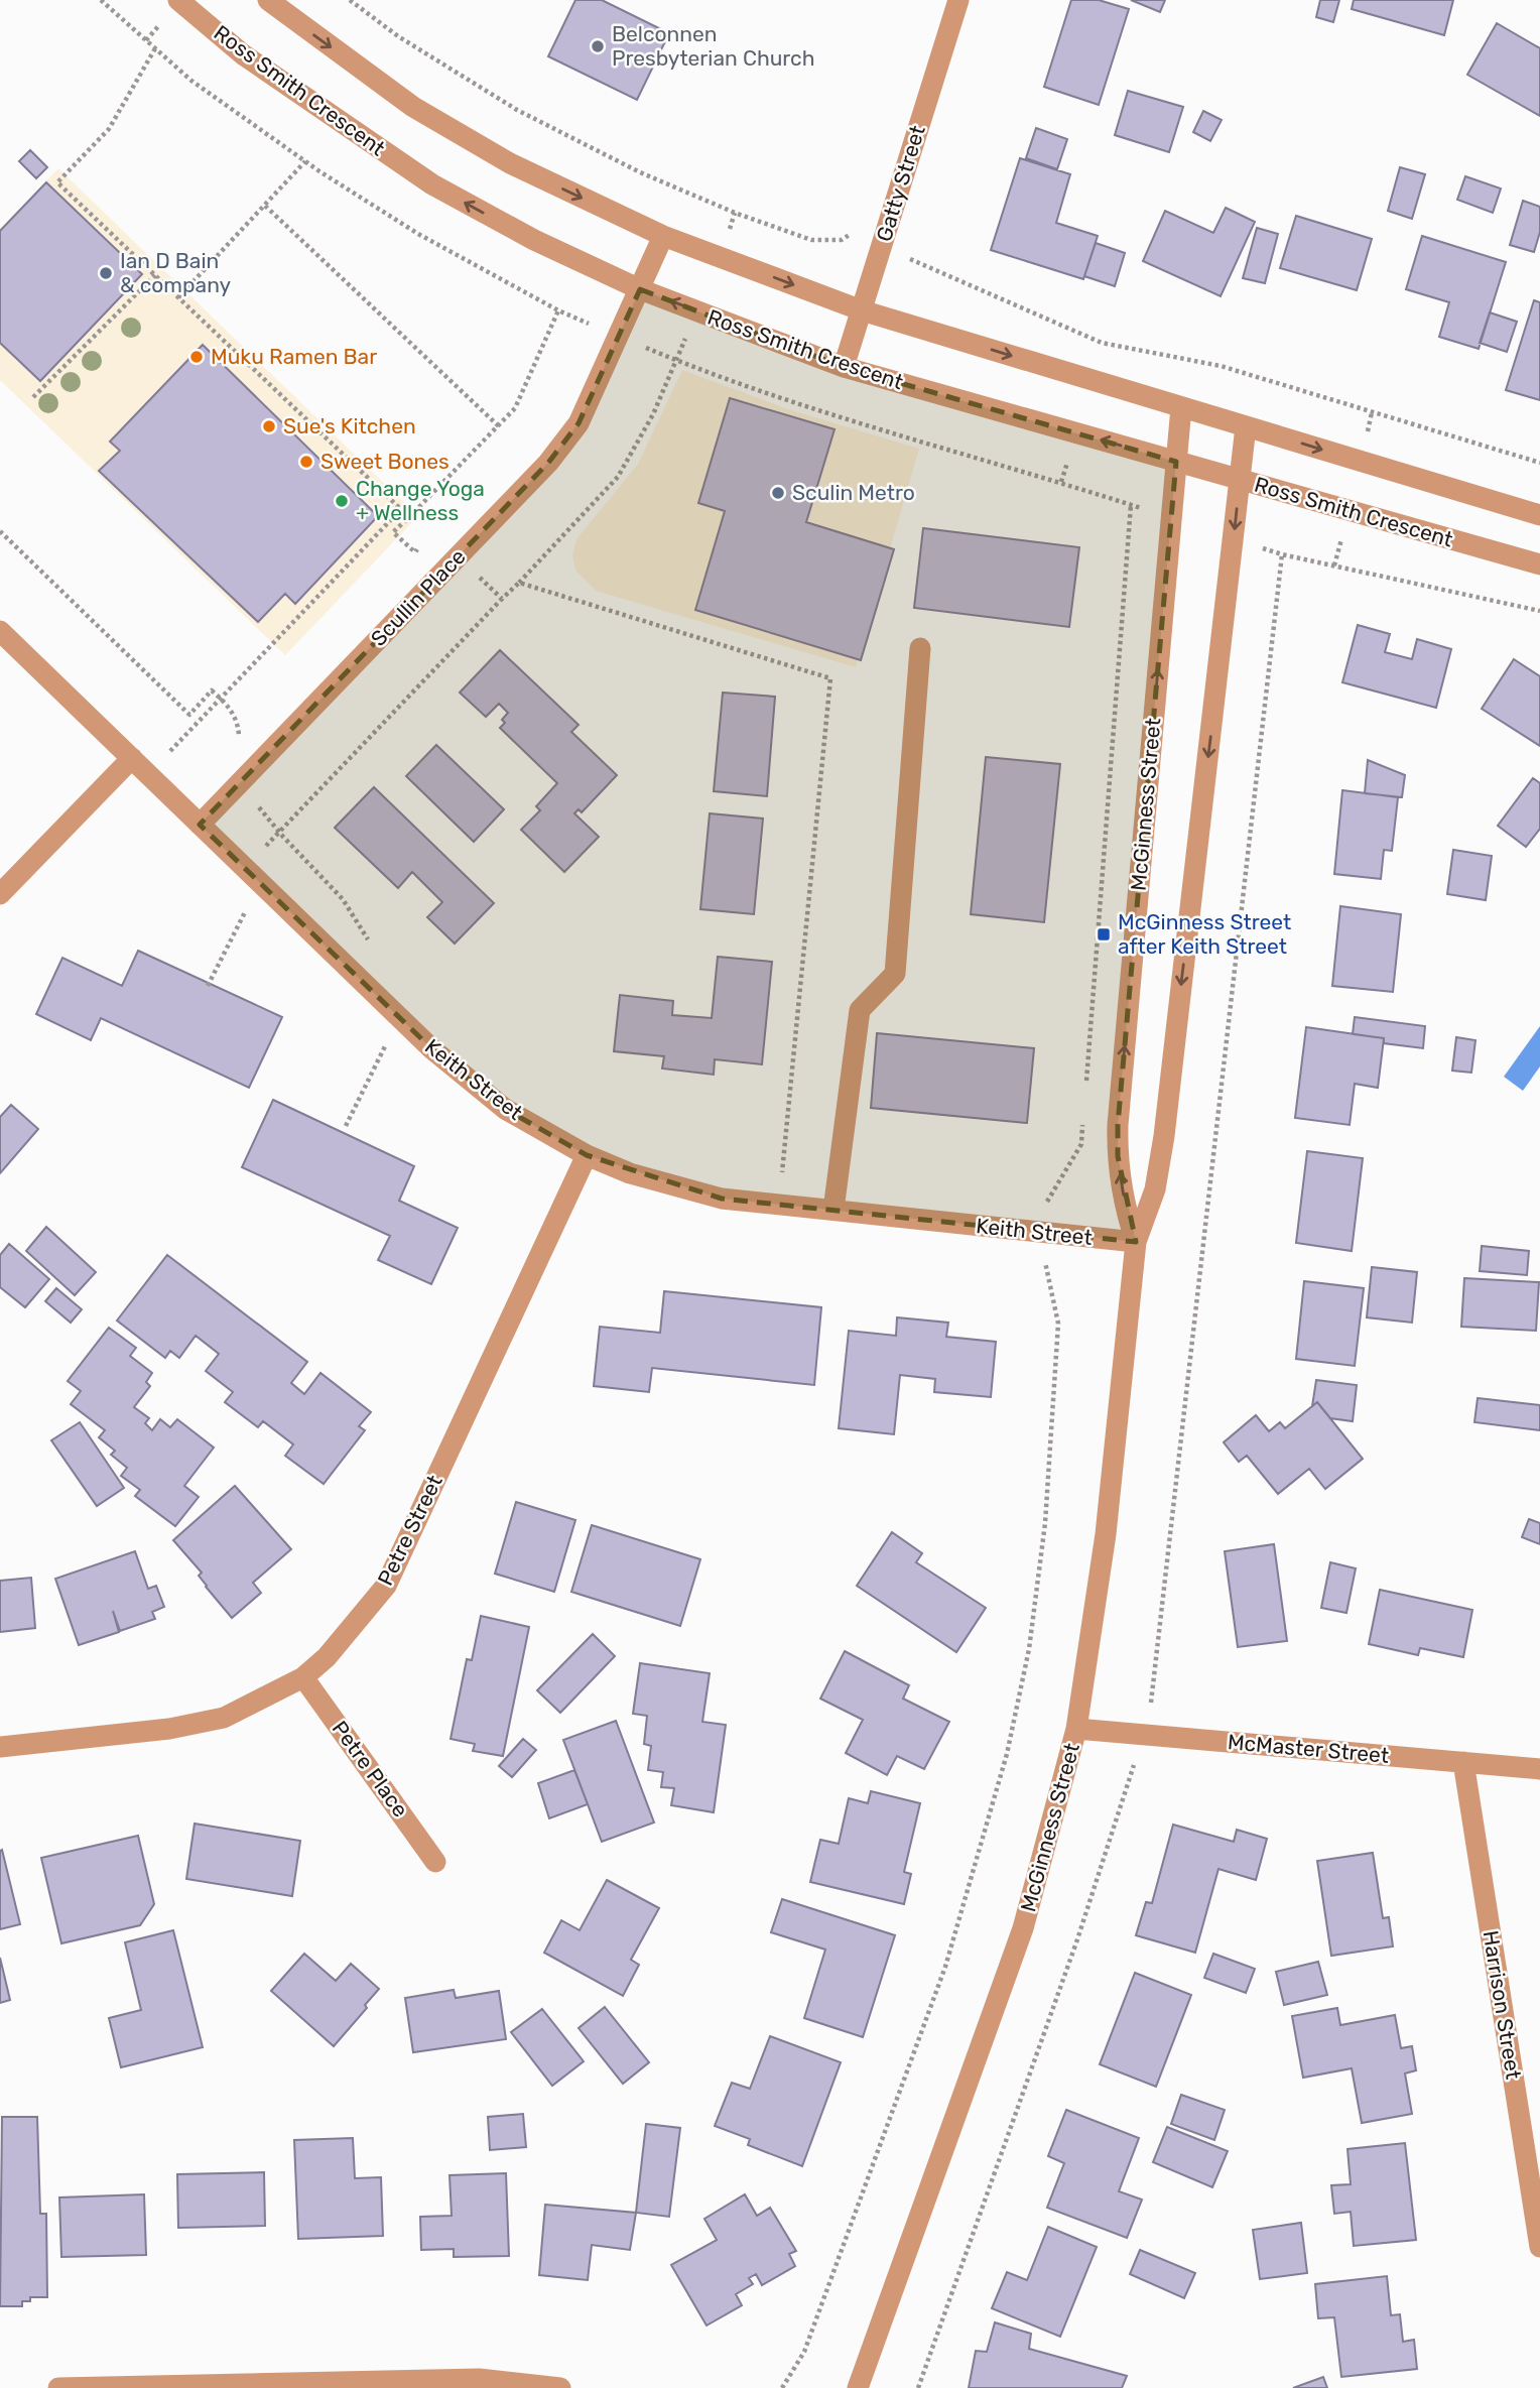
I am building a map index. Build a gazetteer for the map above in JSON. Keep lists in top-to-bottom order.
{
  "streets": {
    "street": [
      "Ross Smith Crescent",
      "Gatty Street",
      "Scullin Place",
      "McGinness Street",
      "Keith Street",
      "Petre Street",
      "McMaster Street",
      "Petre Place",
      "Harrison Street"
    ]
  },
  "crossings": [
    ["Ross Smith Crescent", "Gatty Street"],
    ["Ross Smith Crescent", "Scullin Place"],
    ["Ross Smith Crescent", "McGinness Street"],
    ["Scullin Place", "Keith Street"],
    ["McGinness Street", "Keith Street"],
    ["McGinness Street", "McMaster Street"],
    ["Keith Street", "Petre Street"],
    ["Petre Street", "Petre Place"],
    ["McMaster Street", "Harrison Street"]
  ],
  "places": {
    "other": [
      "Belconnen Presbyterian Church",
      "Ian D Bain & company",
      "Muku Ramen Bar",
      "Sue's Kitchen",
      "Sweet Bones",
      "Sculin Metro",
      "Change Yoga + Wellness"
    ],
    "transit": ["McGinness Street after Keith Street"]
  }
}
